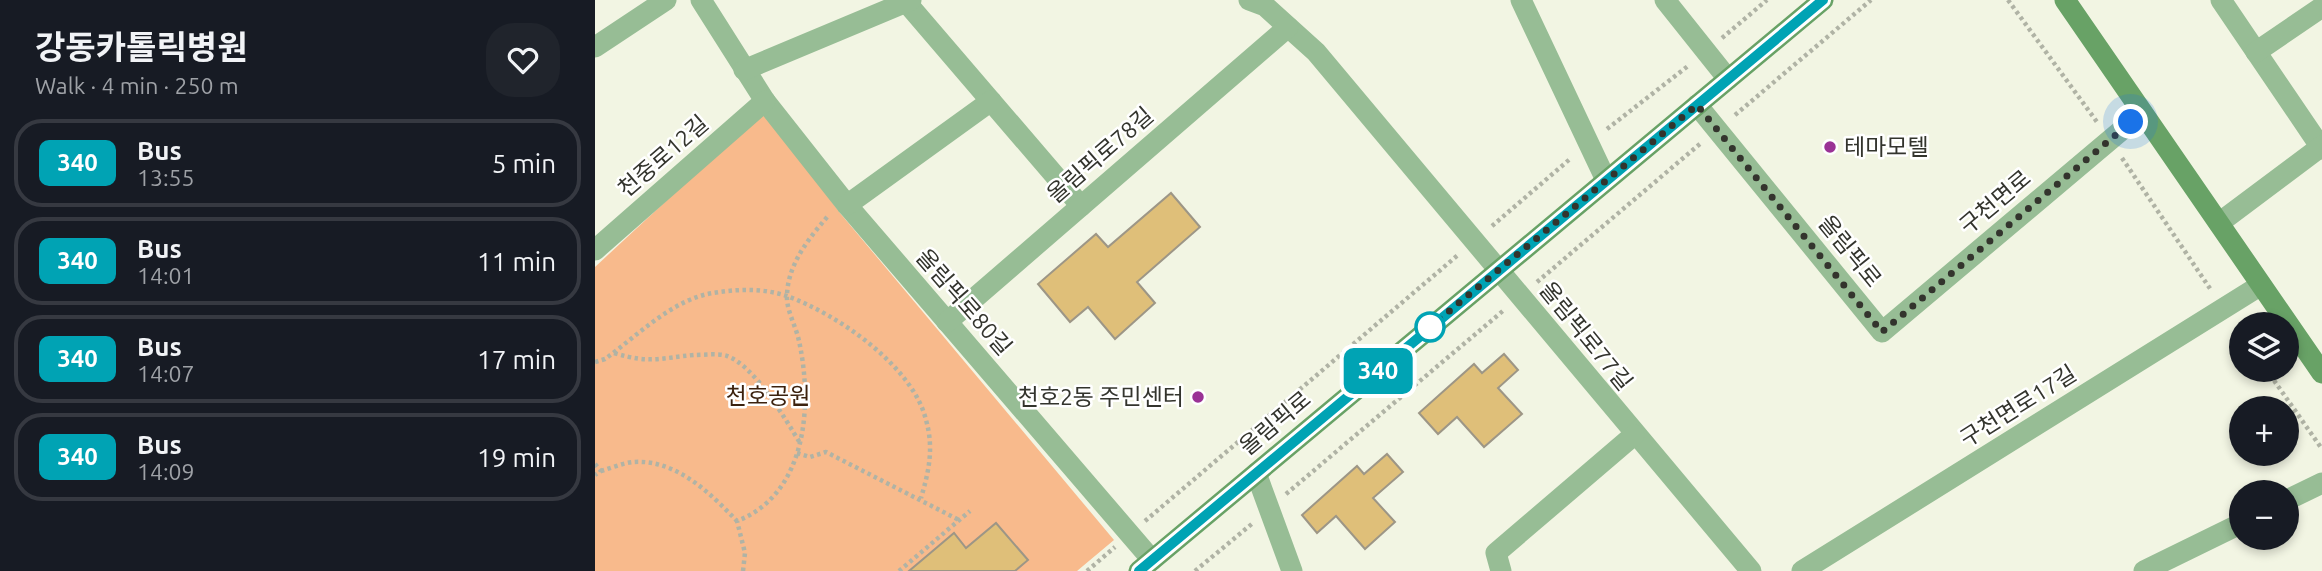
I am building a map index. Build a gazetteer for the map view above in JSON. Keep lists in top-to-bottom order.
{
  "streets": {
    "main road": ["올림픽로"],
    "street": [
      "올림픽로78길",
      "천중로12길",
      "구천면로",
      "올림픽로80길",
      "올림픽로77길",
      "구천면로17길"
    ]
  },
  "crossings": [
    ["올림픽로78길", "올림픽로80길"],
    ["천중로12길", "올림픽로80길"],
    ["구천면로", "올림픽로"],
    ["올림픽로", "올림픽로80길"],
    ["올림픽로", "올림픽로77길"]
  ],
  "parks": ["천호공원"],
  "places": ["테마모텔", "천호2동 주민센터"],
  "lines": ["bus line 340"],
  "page": {
    "heading": ["강동카톨릭병원", "Walk · 4 min · 250 m"],
    "on_map": "340",
    "list": [
      {
        "mark": "340",
        "name": "Bus",
        "note": "13:55",
        "value": "5 min"
      },
      {
        "mark": "340",
        "name": "Bus",
        "note": "14:01",
        "value": "11 min"
      },
      {
        "mark": "340",
        "name": "Bus",
        "note": "14:07",
        "value": "17 min"
      },
      {
        "mark": "340",
        "name": "Bus",
        "note": "14:09",
        "value": "19 min"
      }
    ],
    "map_buttons": ["+", "−"]
  }
}
